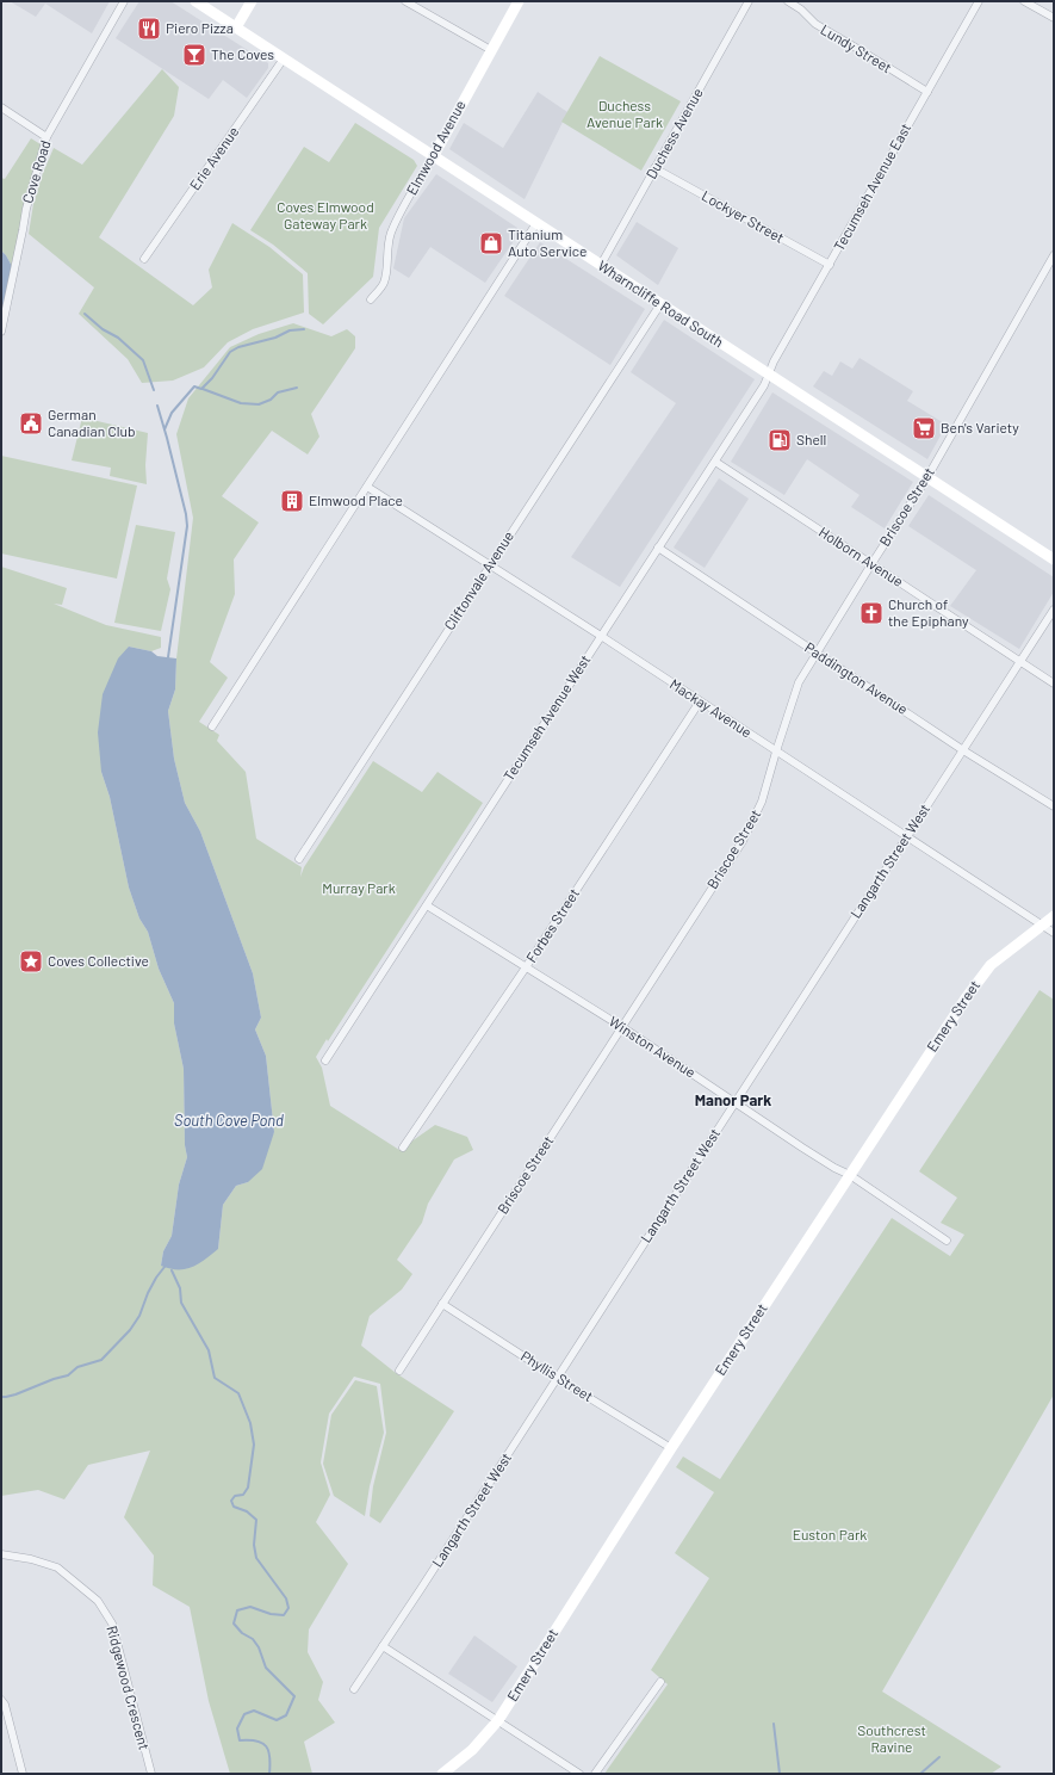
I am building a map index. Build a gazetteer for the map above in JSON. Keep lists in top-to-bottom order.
{
  "streets": {
    "street": [
      "Lundy Street",
      "Duchess Avenue",
      "Elmwood Avenue",
      "Erie Avenue",
      "Cove Road",
      "Tecumseh Avenue East",
      "Lockyer Street",
      "Wharncliffe Road South",
      "Briscoe Street",
      "Holborn Avenue",
      "Cliftonvale Avenue",
      "Paddington Avenue",
      "Mackay Avenue",
      "Tecumseh Avenue West",
      "Langarth Street West",
      "Forbes Street",
      "Emery Street",
      "Winston Avenue",
      "Phyllis Street",
      "Ridgewood Crescent"
    ]
  },
  "crossings": [
    ["Lundy Street", "Tecumseh Avenue East"],
    ["Duchess Avenue", "Lockyer Street"],
    ["Duchess Avenue", "Wharncliffe Road South"],
    ["Elmwood Avenue", "Wharncliffe Road South"],
    ["Erie Avenue", "Wharncliffe Road South"],
    ["Tecumseh Avenue East", "Lockyer Street"],
    ["Tecumseh Avenue East", "Wharncliffe Road South"],
    ["Tecumseh Avenue East", "Tecumseh Avenue West"],
    ["Wharncliffe Road South", "Briscoe Street"],
    ["Wharncliffe Road South", "Cliftonvale Avenue"],
    ["Wharncliffe Road South", "Tecumseh Avenue West"],
    ["Briscoe Street", "Holborn Avenue"],
    ["Briscoe Street", "Paddington Avenue"],
    ["Briscoe Street", "Mackay Avenue"],
    ["Briscoe Street", "Winston Avenue"],
    ["Briscoe Street", "Phyllis Street"],
    ["Holborn Avenue", "Tecumseh Avenue West"],
    ["Holborn Avenue", "Langarth Street West"],
    ["Cliftonvale Avenue", "Mackay Avenue"],
    ["Paddington Avenue", "Tecumseh Avenue West"],
    ["Paddington Avenue", "Langarth Street West"],
    ["Mackay Avenue", "Tecumseh Avenue West"],
    ["Mackay Avenue", "Langarth Street West"],
    ["Mackay Avenue", "Forbes Street"],
    ["Mackay Avenue", "Emery Street"],
    ["Tecumseh Avenue West", "Winston Avenue"],
    ["Langarth Street West", "Winston Avenue"],
    ["Langarth Street West", "Phyllis Street"],
    ["Forbes Street", "Winston Avenue"],
    ["Emery Street", "Winston Avenue"],
    ["Emery Street", "Phyllis Street"]
  ],
  "districts": ["Manor Park"],
  "water": ["South Cove Pond"],
  "parks": [
    "Duchess Avenue Park",
    "Coves Elmwood Gateway Park",
    "Murray Park",
    "Euston Park",
    "Southcrest Ravine"
  ],
  "places": {
    "restaurant": ["Piero Pizza"],
    "bar": ["The Coves"],
    "shop": ["Titanium Auto Service"],
    "public building": ["German Canadian Club"],
    "supermarket": ["Ben's Variety"],
    "fuel station": ["Shell"],
    "building": ["Elmwood Place"],
    "church": ["Church of the Epiphany"],
    "place": ["Coves Collective"]
  }
}
